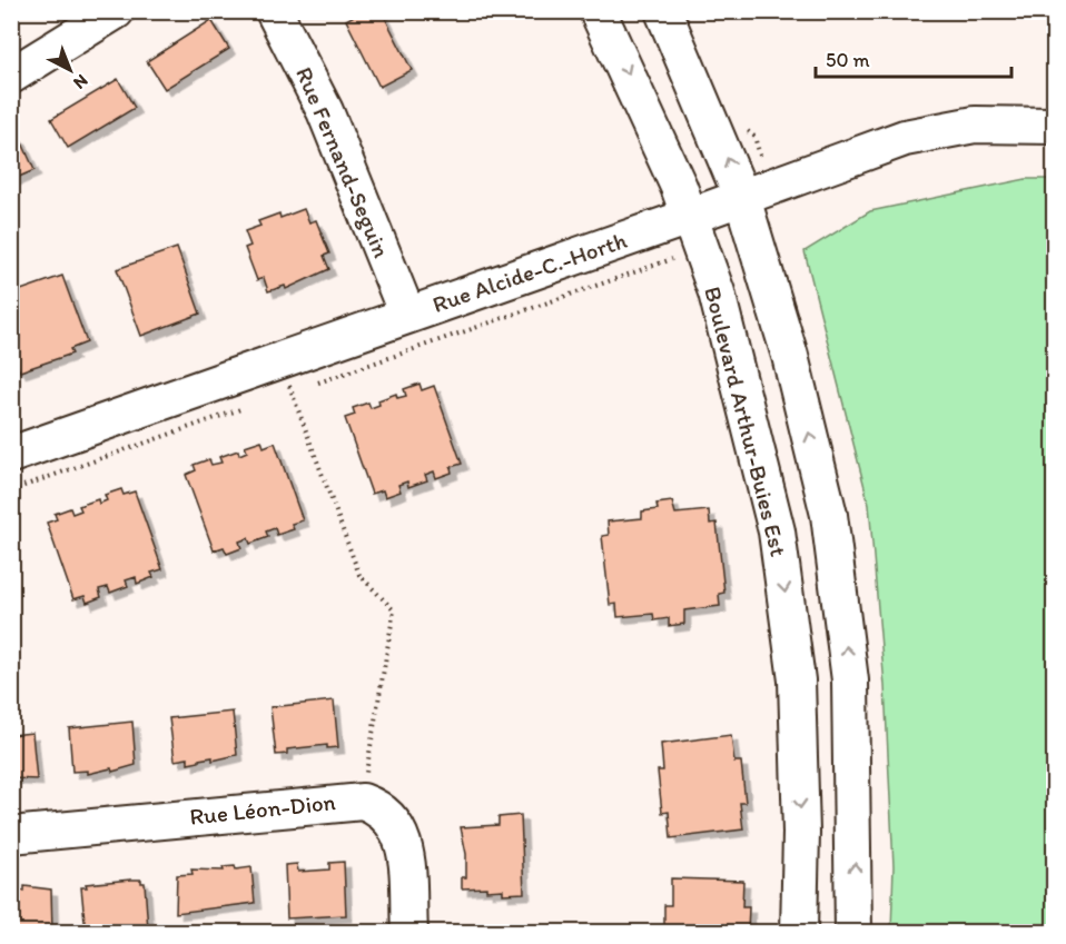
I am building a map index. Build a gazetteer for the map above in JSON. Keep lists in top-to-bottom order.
{
  "streets": {
    "street": [
      "Rue Fernand-Seguin",
      "Rue Alcide-C.-Horth",
      "Boulevard Arthur-Buies Est",
      "Rue Léon-Dion"
    ]
  },
  "crossings": [
    ["Rue Fernand-Seguin", "Rue Alcide-C.-Horth"],
    ["Rue Alcide-C.-Horth", "Boulevard Arthur-Buies Est"]
  ],
  "scale_bar": "50 m",
  "north": "bottom right"
}
